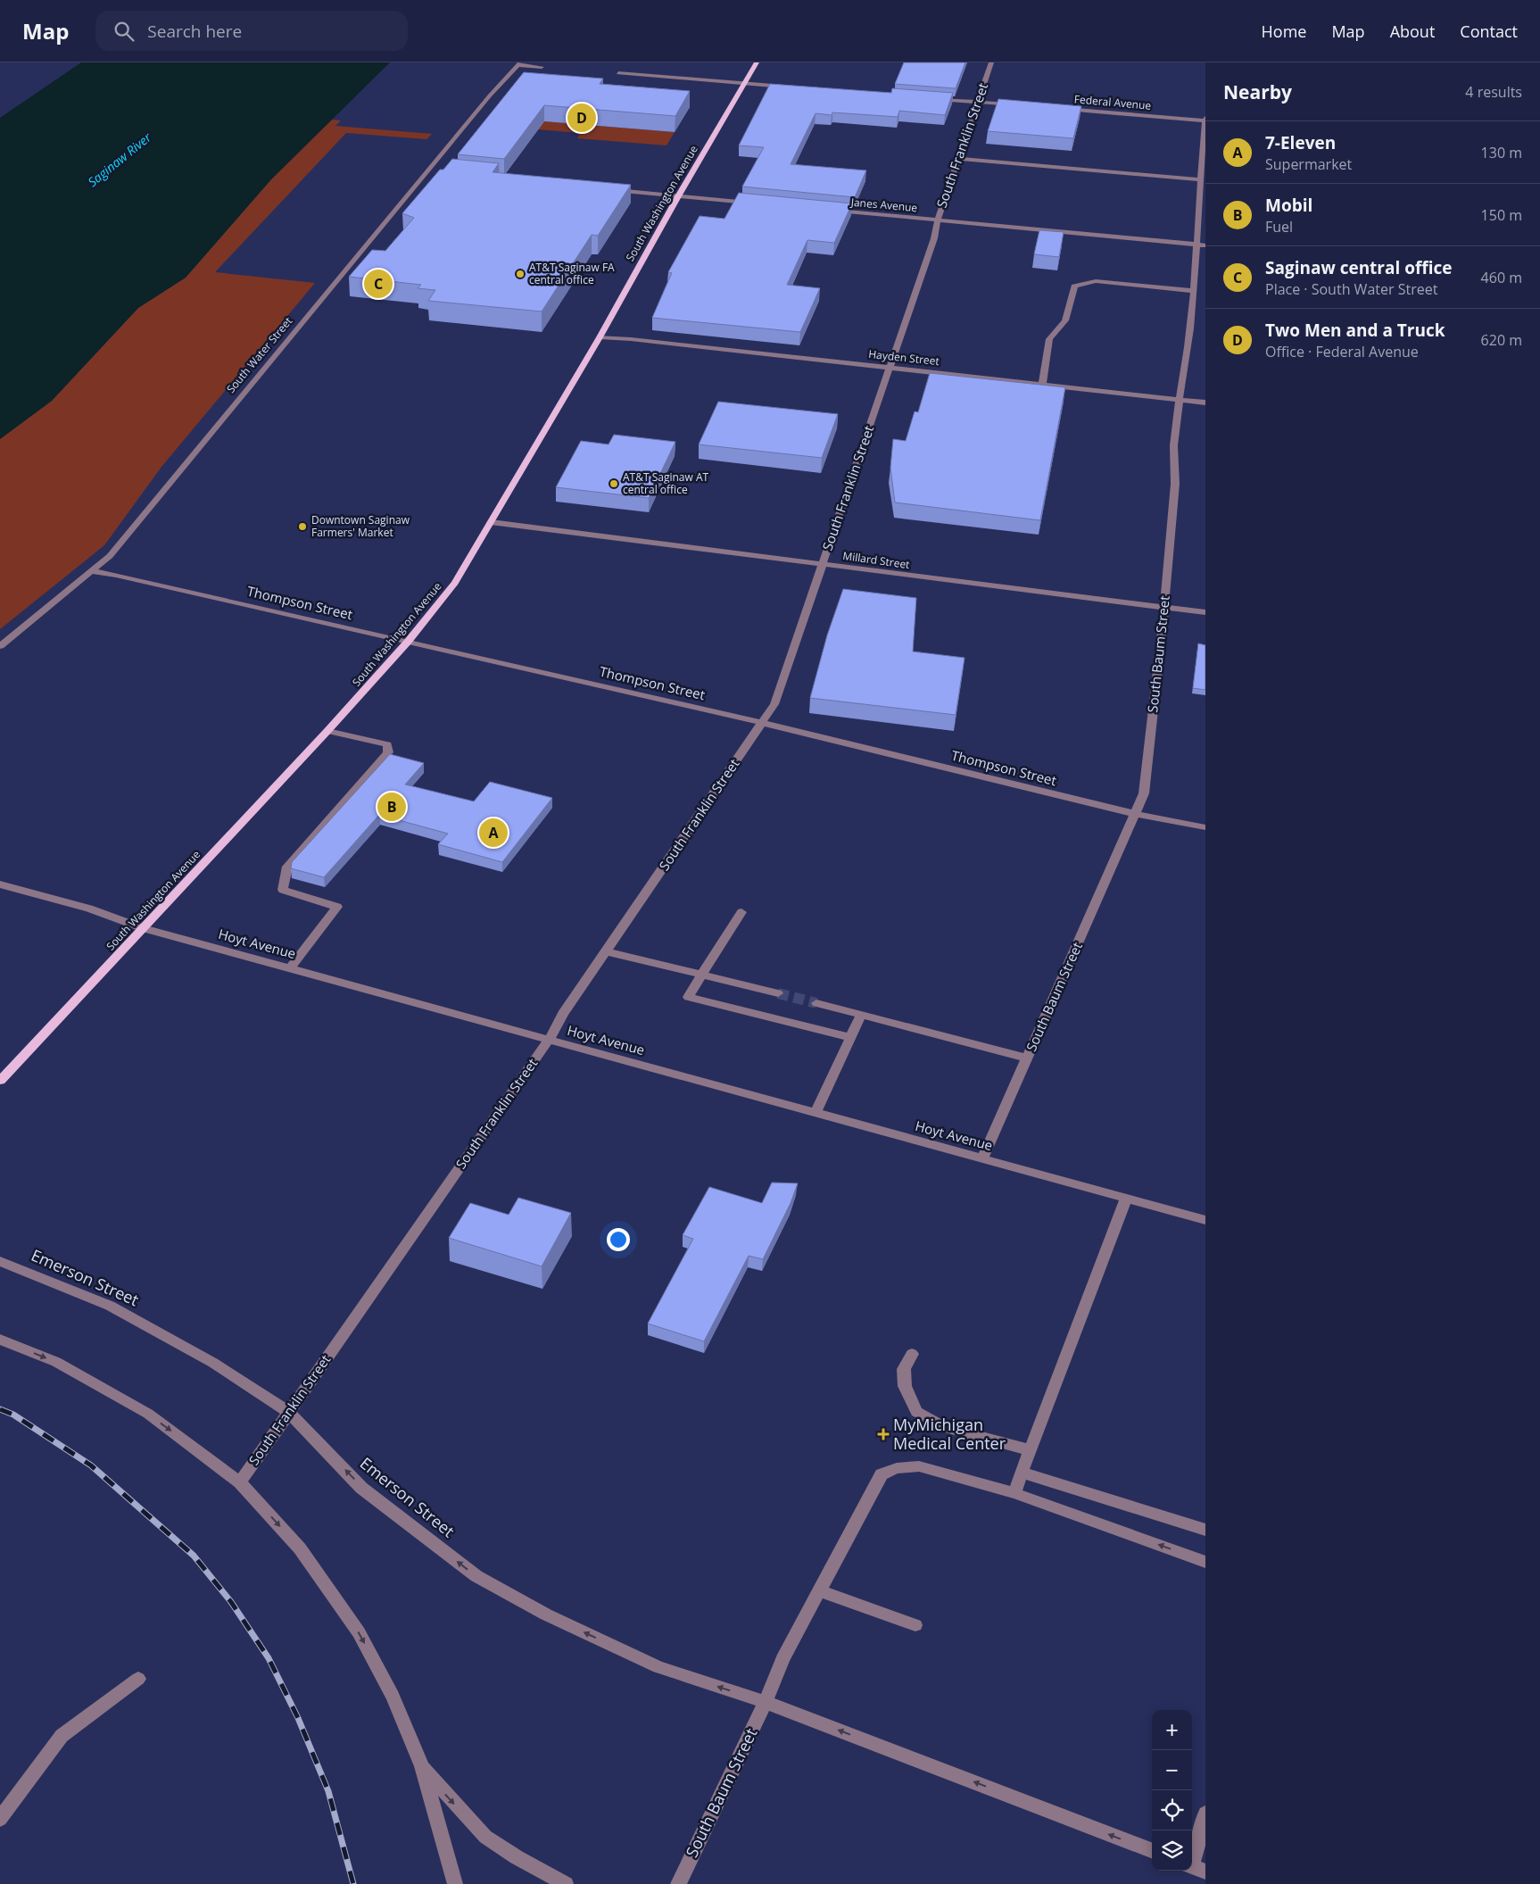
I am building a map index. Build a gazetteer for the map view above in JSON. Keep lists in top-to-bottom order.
{
  "streets": {
    "main road": ["South Washington Avenue"],
    "street": [
      "Federal Avenue",
      "South Franklin Street",
      "Janes Avenue",
      "South Water Street",
      "Hayden Street",
      "Millard Street",
      "Thompson Street",
      "South Baum Street",
      "Hoyt Avenue",
      "Emerson Street"
    ]
  },
  "crossings": [
    ["Federal Avenue", "South Baum Street"],
    ["South Franklin Street", "Janes Avenue"],
    ["South Franklin Street", "Hayden Street"],
    ["South Franklin Street", "Millard Street"],
    ["South Franklin Street", "Thompson Street"],
    ["South Franklin Street", "Hoyt Avenue"],
    ["South Franklin Street", "Emerson Street"],
    ["South Washington Avenue", "Hayden Street"],
    ["South Washington Avenue", "Millard Street"],
    ["South Washington Avenue", "Thompson Street"],
    ["South Washington Avenue", "Hoyt Avenue"],
    ["Janes Avenue", "South Baum Street"],
    ["South Water Street", "Thompson Street"],
    ["Hayden Street", "South Baum Street"],
    ["Millard Street", "South Baum Street"],
    ["Thompson Street", "South Baum Street"],
    ["South Baum Street", "Hoyt Avenue"],
    ["South Baum Street", "Emerson Street"]
  ],
  "one_way": ["Emerson Street"],
  "water": ["Saginaw River"],
  "places": {
    "other": ["AT&T Saginaw FA central office", "AT&T Saginaw AT central office", "Downtown Saginaw Farmers' Market"],
    "health": ["MyMichigan Medical Center"]
  },
  "page": {
    "header": "Map",
    "search": "Search here",
    "nav": [
      "Home",
      "Map",
      "About",
      "Contact"
    ],
    "heading": ["Nearby", "4 results"],
    "pins": [
      "D",
      "C",
      "B",
      "A"
    ],
    "list": [
      {
        "mark": "A",
        "name": "7-Eleven",
        "note": "Supermarket",
        "value": "130 m"
      },
      {
        "mark": "B",
        "name": "Mobil",
        "note": "Fuel",
        "value": "150 m"
      },
      {
        "mark": "C",
        "name": "Saginaw central office",
        "note": "Place · South Water Street",
        "value": "460 m"
      },
      {
        "mark": "D",
        "name": "Two Men and a Truck",
        "note": "Office · Federal Avenue",
        "value": "620 m"
      }
    ],
    "map_buttons": ["+", "−"]
  }
}
